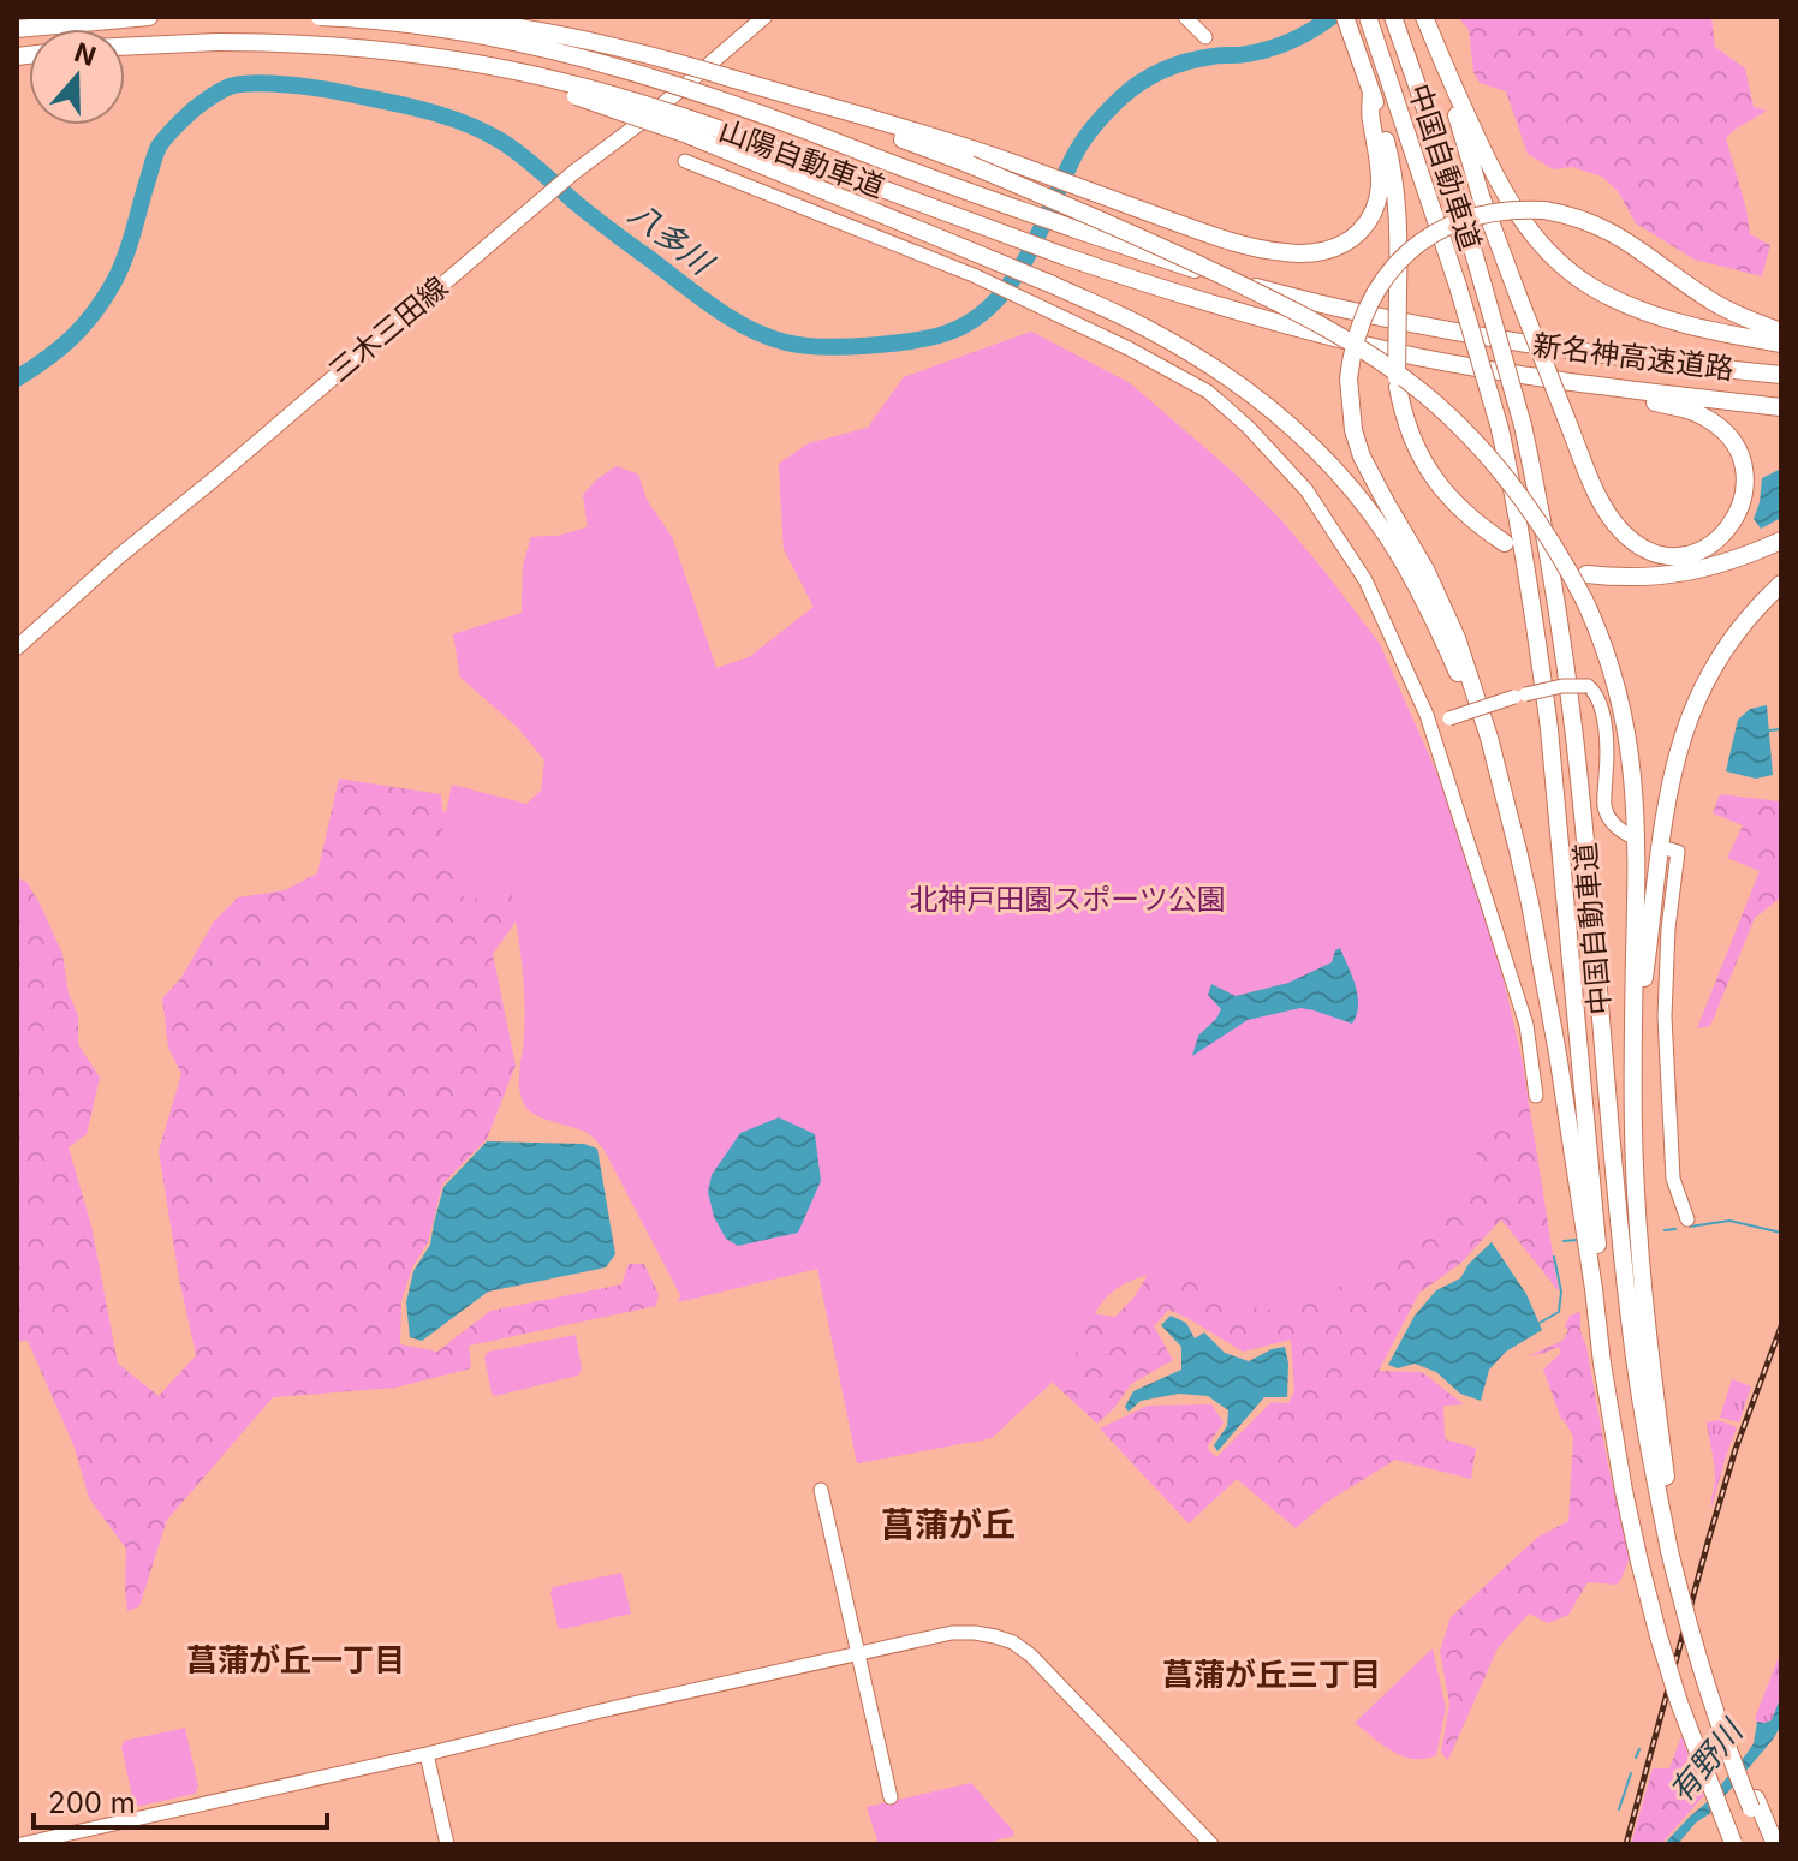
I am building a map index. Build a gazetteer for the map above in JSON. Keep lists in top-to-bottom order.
{
  "streets": {
    "highway": ["山陽自動車道", "中国自動車道", "新名神高速道路"],
    "main road": ["三木三田線"]
  },
  "crossings": [
    ["山陽自動車道", "新名神高速道路"]
  ],
  "districts": ["菖蒲が丘", "菖蒲が丘一丁目", "菖蒲が丘三丁目"],
  "water": ["八多川", "有野川"],
  "parks": ["北神戸田園スポーツ公園"],
  "scale_bar": "200 m",
  "north": "top"
}
